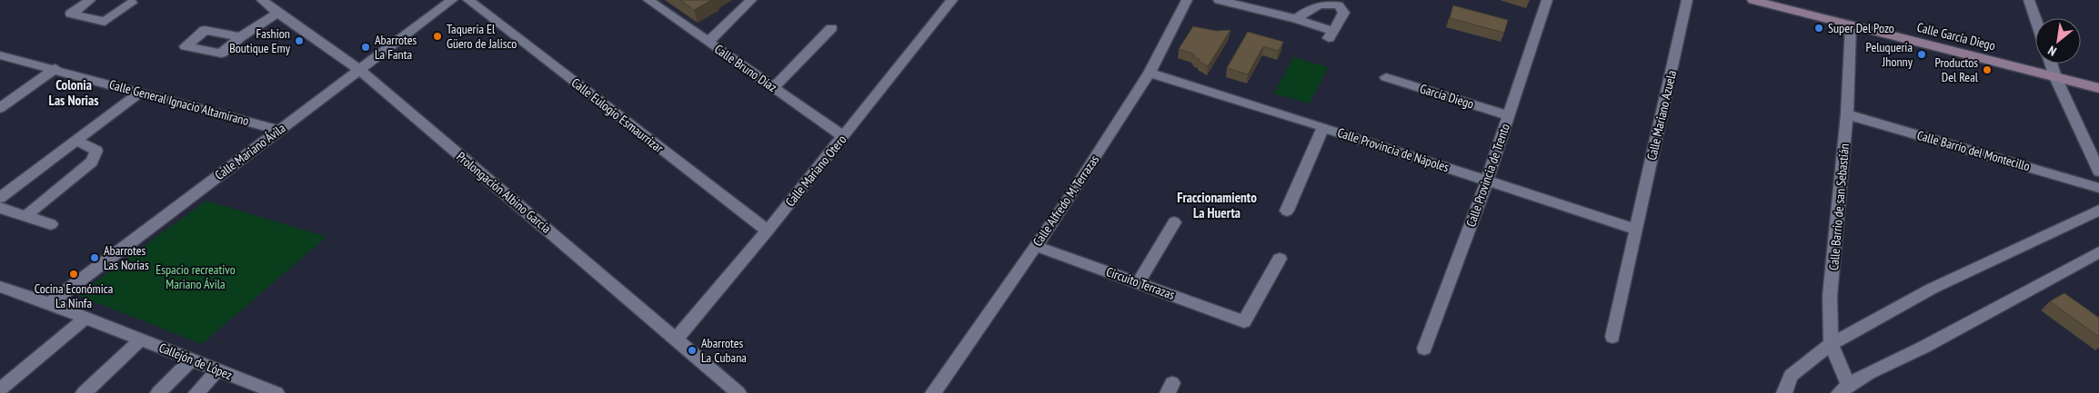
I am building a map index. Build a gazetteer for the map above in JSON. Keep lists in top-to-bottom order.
{
  "streets": {
    "street": [
      "Calle García Diego",
      "Calle Bruno Díaz",
      "García Diego",
      "Calle General Ignacio Altamirano",
      "Calle Eulogio Esmaurrizar",
      "Calle Mariano Azuela",
      "Calle Provincia de Nápoles",
      "Calle Barrio del Montecillo",
      "Calle Mariano Ávila",
      "Calle Mariano Otero",
      "Calle Provincia de Trento",
      "Prolongación Albino García",
      "Calle Alfredo M. Terrazas",
      "Calle Barrio de san Sebastián",
      "Circuito Terrazas",
      "Callejón de López"
    ]
  },
  "crossings": [
    ["Calle García Diego", "Calle Barrio de san Sebastián"],
    ["Calle Bruno Díaz", "Calle Mariano Otero"],
    ["García Diego", "Calle Provincia de Trento"],
    ["Calle General Ignacio Altamirano", "Calle Mariano Ávila"],
    ["Calle Eulogio Esmaurrizar", "Calle Mariano Otero"],
    ["Calle Mariano Azuela", "Calle Provincia de Nápoles"],
    ["Calle Provincia de Nápoles", "Calle Provincia de Trento"],
    ["Calle Provincia de Nápoles", "Calle Alfredo M. Terrazas"],
    ["Calle Barrio del Montecillo", "Calle Barrio de san Sebastián"],
    ["Calle Mariano Ávila", "Prolongación Albino García"],
    ["Calle Mariano Ávila", "Callejón de López"],
    ["Calle Mariano Otero", "Prolongación Albino García"],
    ["Calle Alfredo M. Terrazas", "Circuito Terrazas"]
  ],
  "districts": ["Colonia Las Norias", "Fraccionamiento La Huerta"],
  "parks": ["Espacio recreativo Mariano Ávila"],
  "places": [
    "Super Del Pozo",
    "Taqueria El Güero de Jalisco",
    "Fashion Boutique Emy",
    "Abarrotes La Fanta",
    "Peluquería Jhonny",
    "Productos Del Real",
    "Abarrotes Las Norias",
    "Cocina Económica La Ninfa",
    "Abarrotes La Cubana"
  ],
  "north": "bottom left"
}
